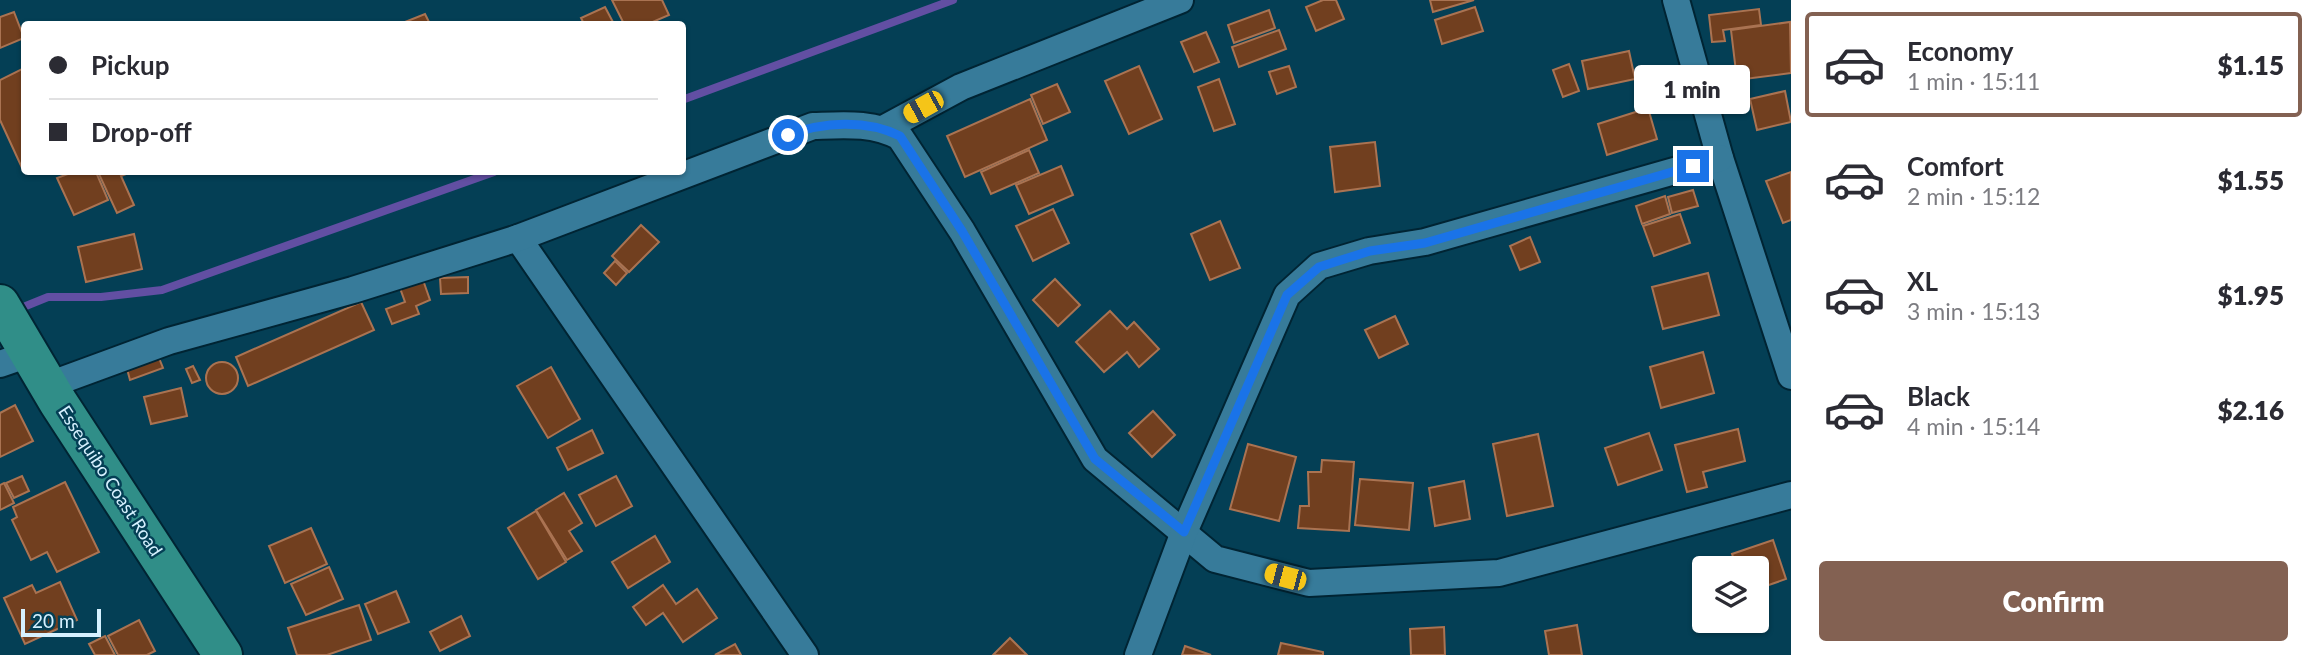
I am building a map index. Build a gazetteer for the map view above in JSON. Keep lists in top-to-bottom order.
{
  "streets": {
    "main road": ["Essequibo Coast Road"]
  },
  "scale_bar": "20 m",
  "page": {
    "list": [
      {
        "name": "Economy",
        "note": "1 min · 15:11",
        "value": "$1.15"
      },
      {
        "name": "Comfort",
        "note": "2 min · 15:12",
        "value": "$1.55"
      },
      {
        "name": "XL",
        "note": "3 min · 15:13",
        "value": "$1.95"
      },
      {
        "name": "Black",
        "note": "4 min · 15:14",
        "value": "$2.16"
      }
    ],
    "banner": ["Pickup", "Drop-off"],
    "bubble": "1 min",
    "buttons": "Confirm",
    "scale": "20 m"
  }
}
